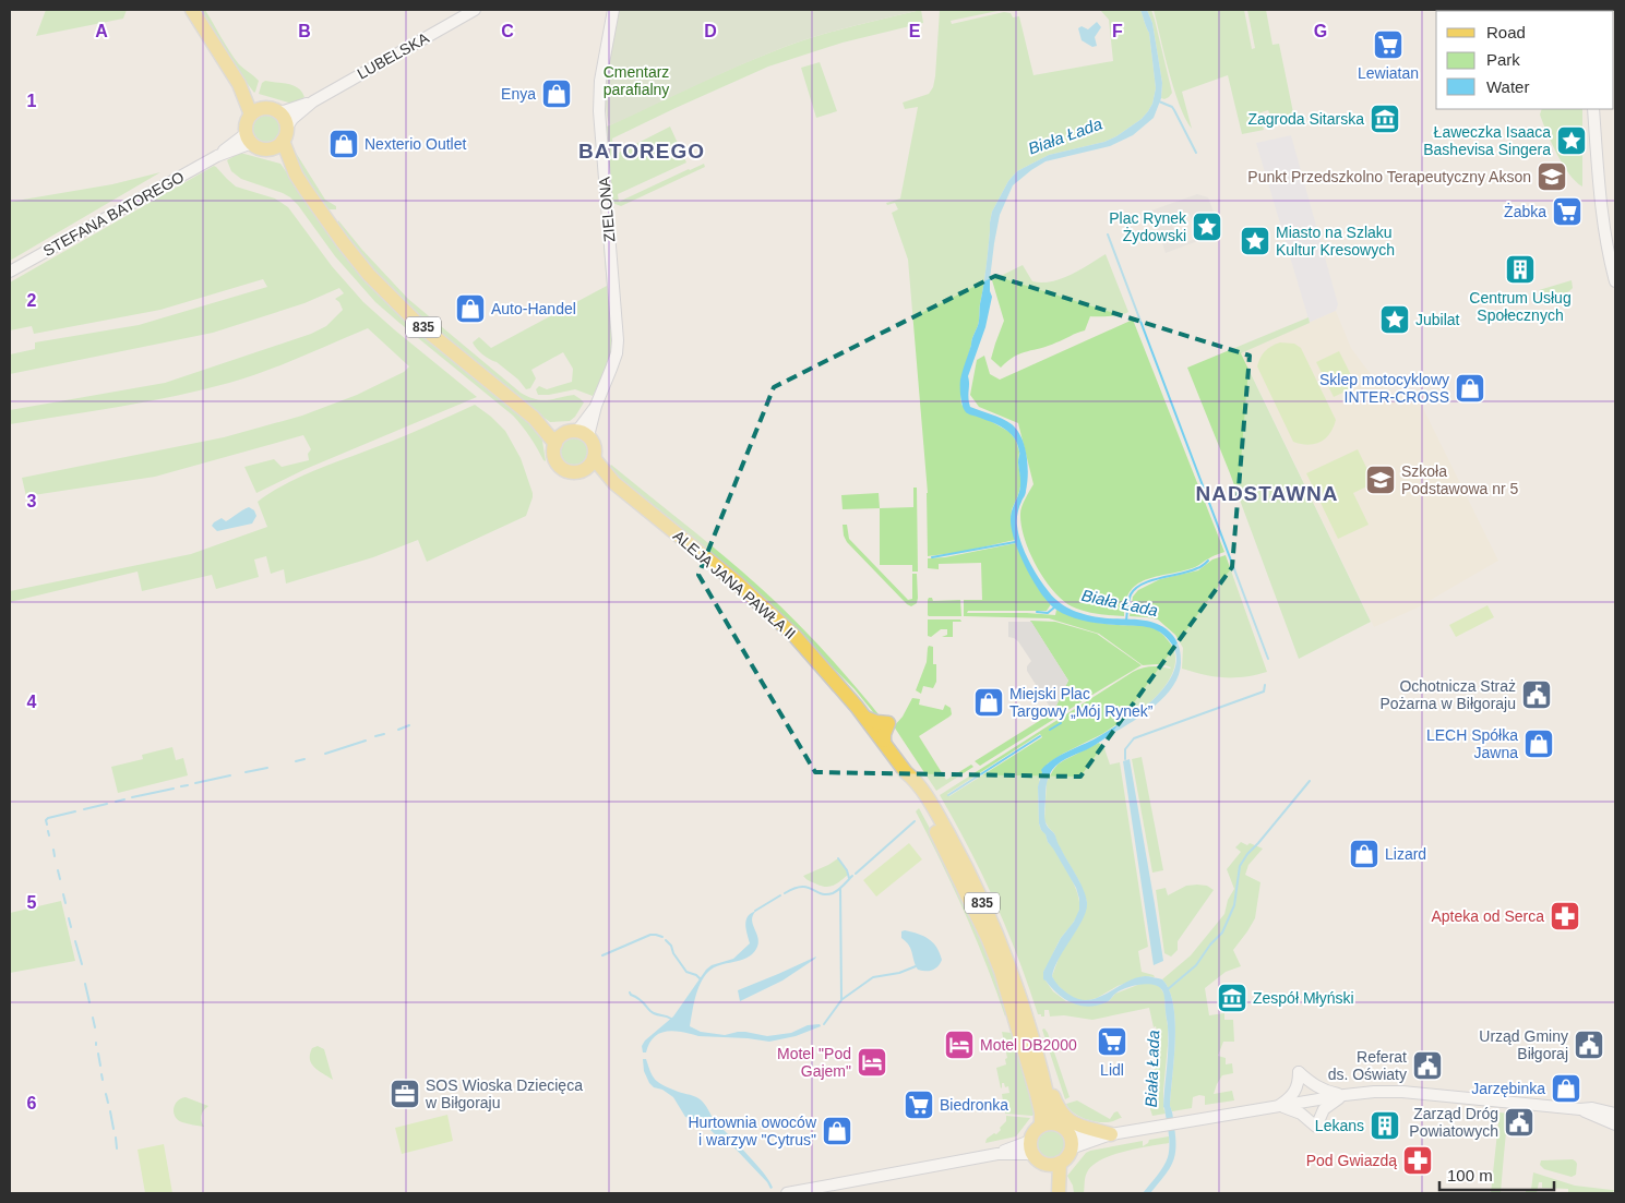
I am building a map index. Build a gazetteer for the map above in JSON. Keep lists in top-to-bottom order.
{
  "streets": {
    "main road": ["835", "ALEJA JANA PAWŁA II"],
    "street": ["LUBELSKA", "ZIELONA", "STEFANA BATOREGO"]
  },
  "crossings": [
    ["LUBELSKA", "STEFANA BATOREGO"],
    ["LUBELSKA", "835"],
    ["ZIELONA", "835"],
    ["ZIELONA", "ALEJA JANA PAWŁA II"],
    ["STEFANA BATOREGO", "835"],
    ["835", "ALEJA JANA PAWŁA II"]
  ],
  "districts": ["BATOREGO", "NADSTAWNA"],
  "water": ["Biała Łada"],
  "parks": ["Cmentarz parafialny"],
  "places": {
    "supermarket": [
      "Lewiatan",
      "Żabka",
      "Lidl",
      "Biedronka"
    ],
    "shop": [
      "Enya",
      "Nexterio Outlet",
      "Auto-Handel",
      "Sklep motocyklowy INTER-CROSS",
      "Miejski Plac Targowy „Mój Rynek”",
      "LECH Spółka Jawna",
      "Lizard",
      "Jarzębinka",
      "Hurtownia owoców i warzyw \"Cytrus\""
    ],
    "museum": ["Zagroda Sitarska", "Zespół Młyński"],
    "place": [
      "Ławeczka Isaaca Bashevisa Singera",
      "Plac Rynek Żydowski",
      "Miasto na Szlaku Kultur Kresowych",
      "Jubilat"
    ],
    "school or university": ["Punkt Przedszkolno Terapeutyczny Akson", "Szkoła Podstawowa nr 5"],
    "building": ["Centrum Usług Społecznych", "Lekans"],
    "public building": [
      "Ochotnicza Straż Pożarna w Biłgoraju",
      "Urząd Gminy Biłgoraj",
      "Referat ds. Oświaty",
      "Zarząd Dróg Powiatowych"
    ],
    "pharmacy": ["Apteka od Serca", "Pod Gwiazdą"],
    "hotel": ["Motel DB2000", "Motel \"Pod Gajem\""],
    "office": ["SOS Wioska Dziecięca w Biłgoraju"]
  },
  "legend": ["Road", "Park", "Water"],
  "scale_bar": "100 m",
  "grid": {
    "columns": [
      "A",
      "B",
      "C",
      "D",
      "E",
      "F",
      "G"
    ],
    "rows": [
      "1",
      "2",
      "3",
      "4",
      "5",
      "6"
    ]
  }
}
